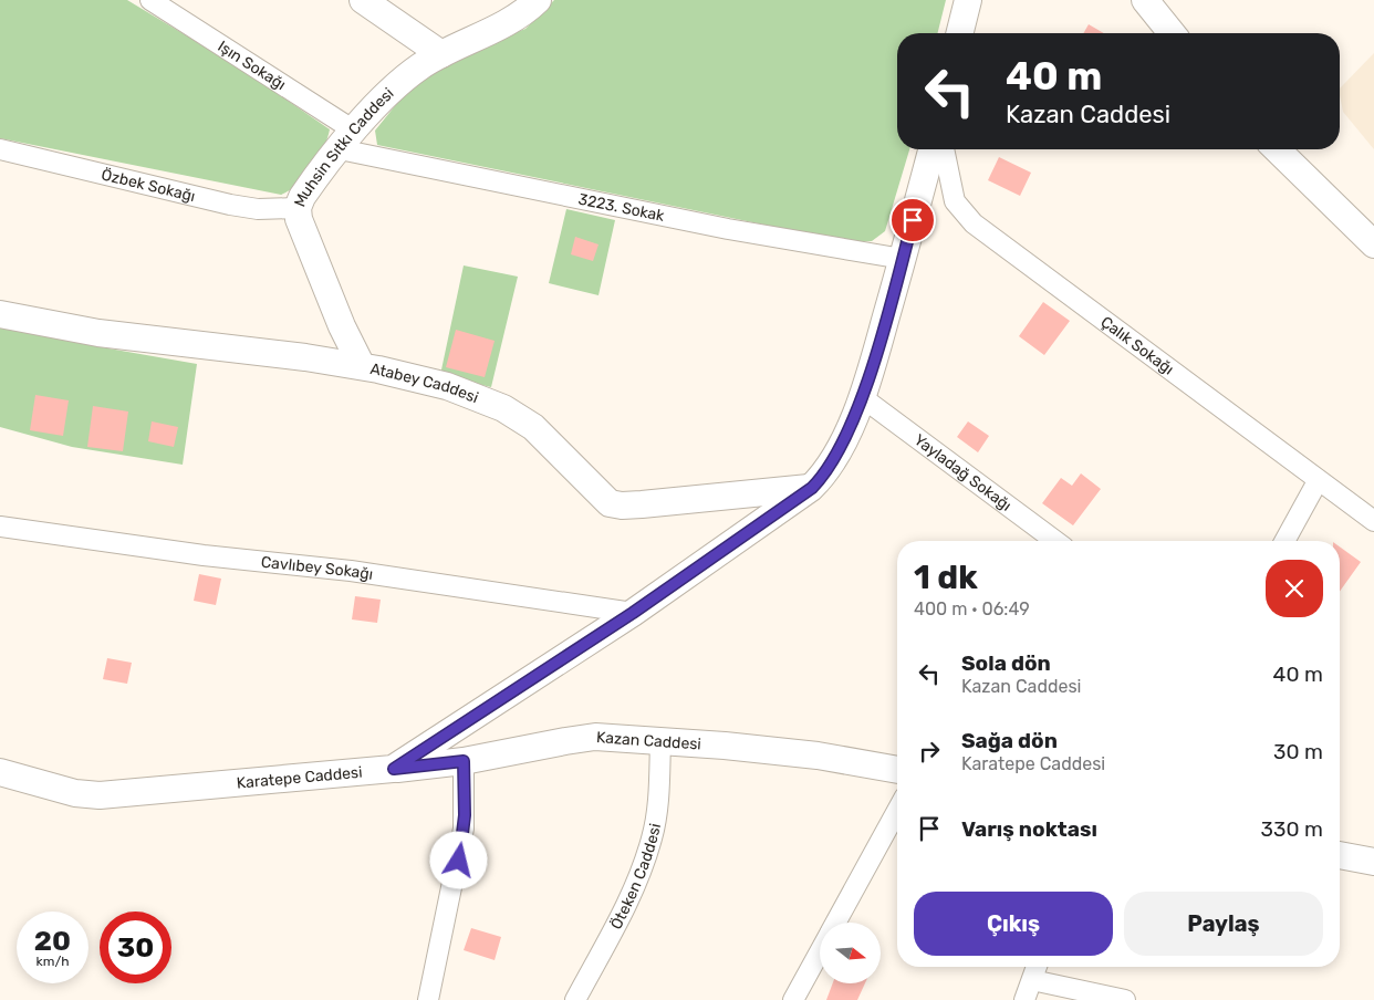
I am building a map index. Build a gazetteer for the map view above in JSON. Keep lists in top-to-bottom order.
{
  "streets": {
    "street": [
      "Işın Sokağı",
      "Muhsin Sıtkı Caddesi",
      "Özbek Sokağı",
      "3223. Sokak",
      "Çalık Sokağı",
      "Atabey Caddesi",
      "Yayladağ Sokağı",
      "Cavlıbey Sokağı",
      "Kazan Caddesi",
      "Karatepe Caddesi",
      "Öteken Caddesi"
    ]
  },
  "crossings": [
    ["Işın Sokağı", "Muhsin Sıtkı Caddesi"],
    ["Işın Sokağı", "3223. Sokak"],
    ["Muhsin Sıtkı Caddesi", "Özbek Sokağı"],
    ["Muhsin Sıtkı Caddesi", "3223. Sokak"],
    ["Muhsin Sıtkı Caddesi", "Atabey Caddesi"],
    ["3223. Sokak", "Karatepe Caddesi"],
    ["Atabey Caddesi", "Karatepe Caddesi"],
    ["Yayladağ Sokağı", "Karatepe Caddesi"],
    ["Cavlıbey Sokağı", "Karatepe Caddesi"],
    ["Kazan Caddesi", "Karatepe Caddesi"],
    ["Kazan Caddesi", "Öteken Caddesi"]
  ],
  "north": "right",
  "page": {
    "turn": ["40 m", "Kazan Caddesi"],
    "heading": ["1 dk", "400 m · 06:49"],
    "list": [
      {
        "name": "Sola dön",
        "note": "Kazan Caddesi",
        "value": "40 m"
      },
      {
        "name": "Sağa dön",
        "note": "Karatepe Caddesi",
        "value": "30 m"
      },
      {
        "name": "Varış noktası",
        "value": "330 m"
      }
    ],
    "buttons": ["Çıkış", "Paylaş"],
    "speed": "20 km/h",
    "limit": "30"
  }
}
